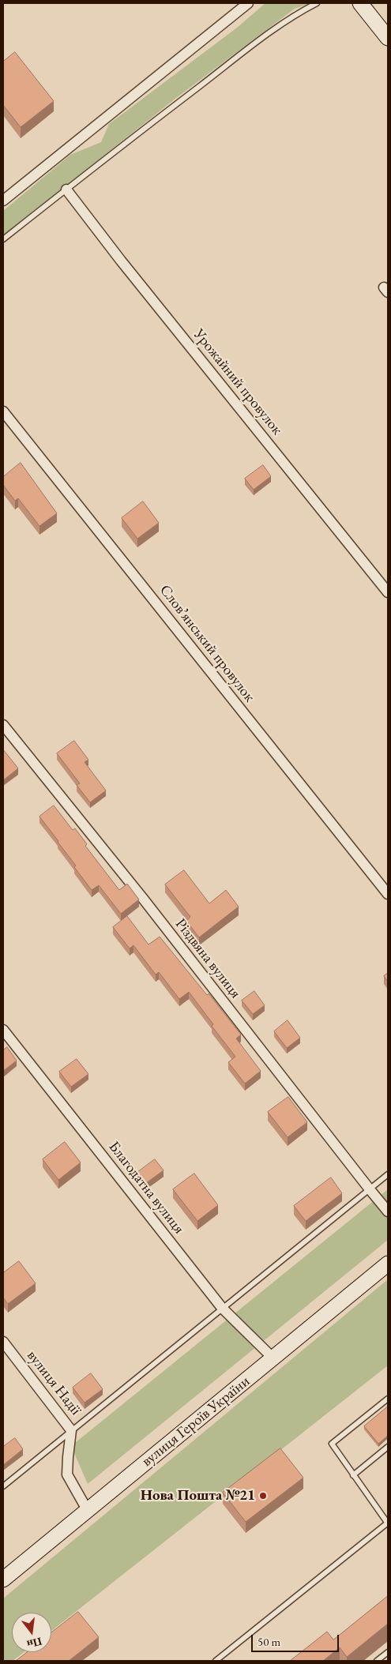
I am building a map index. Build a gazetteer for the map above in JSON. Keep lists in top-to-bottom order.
{
  "streets": {
    "main road": ["вулиця Героїв України"],
    "street": [
      "Урожайний провулок",
      "Словʼянський провулок",
      "Різдвяна вулиця",
      "Благодатна вулиця",
      "вулиця Надії"
    ]
  },
  "crossings": [
    ["Благодатна вулиця", "вулиця Героїв України"],
    ["вулиця Надії", "вулиця Героїв України"]
  ],
  "places": ["Нова Пошта №21"],
  "scale_bar": "50 m",
  "north": "bottom"
}
